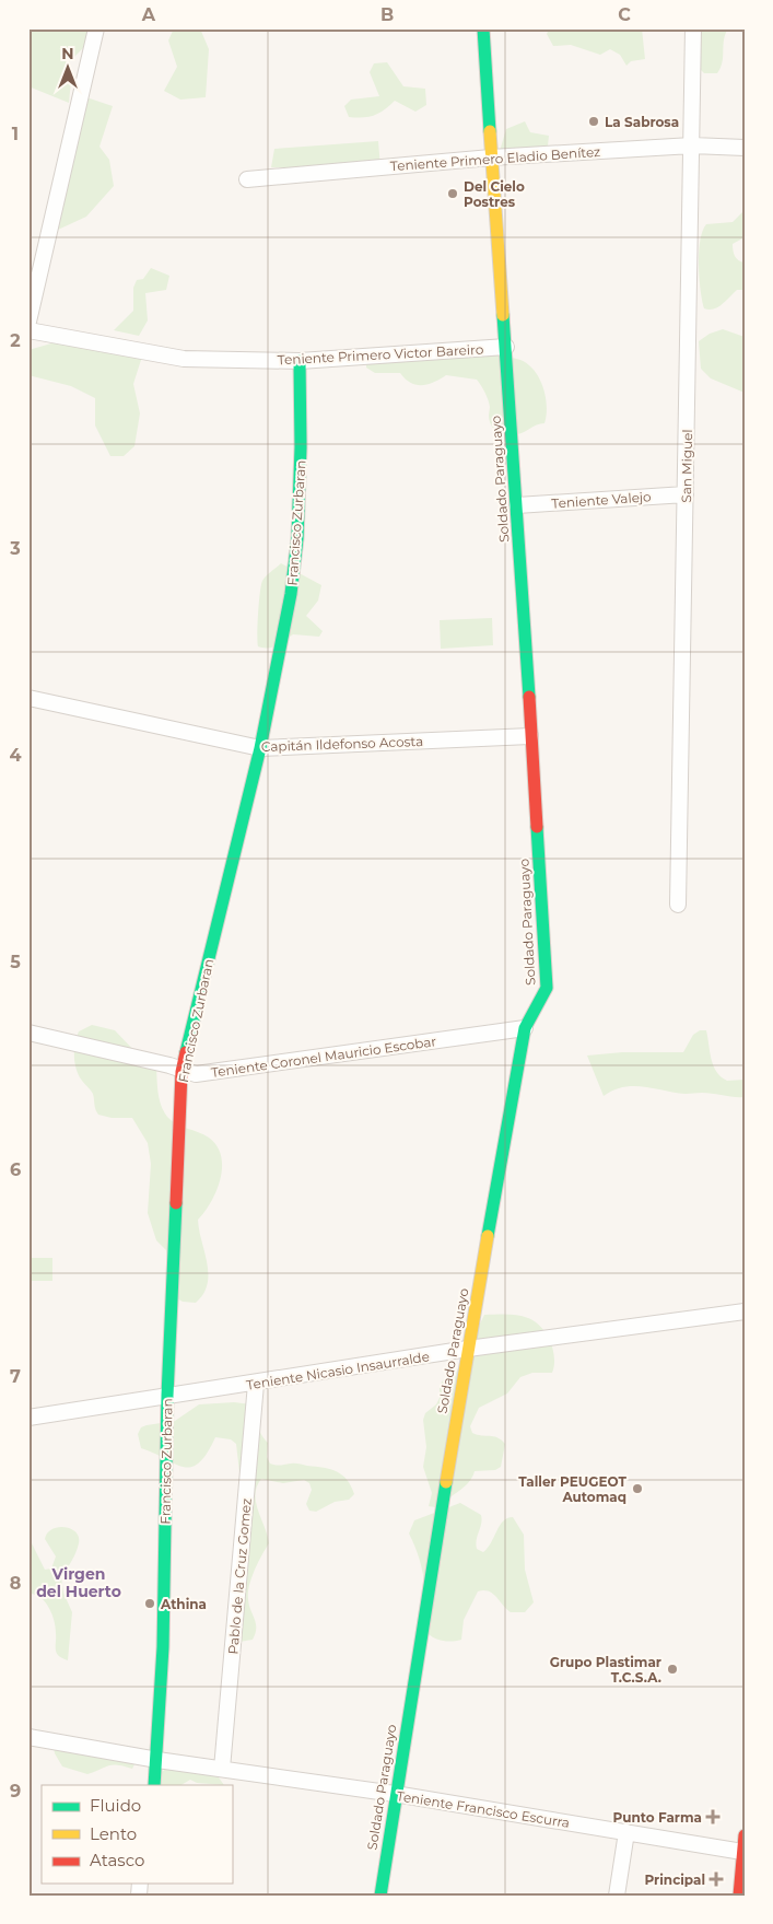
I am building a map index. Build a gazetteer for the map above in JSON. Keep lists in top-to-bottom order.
{
  "streets": {
    "street": [
      "Teniente Primero Eladio Benítez",
      "Teniente Primero Victor Bareiro",
      "San Miguel",
      "Soldado Paraguayo",
      "Teniente Valejo",
      "Francisco Zurbaran",
      "Capitán Ildefonso Acosta",
      "Teniente Coronel Mauricio Escobar",
      "Teniente Nicasio Insaurralde",
      "Pablo de la Cruz Gomez",
      "Teniente Francisco Escurra"
    ]
  },
  "crossings": [
    ["Teniente Primero Eladio Benítez", "San Miguel"],
    ["Teniente Primero Eladio Benítez", "Soldado Paraguayo"],
    ["Teniente Primero Victor Bareiro", "Soldado Paraguayo"],
    ["Teniente Primero Victor Bareiro", "Francisco Zurbaran"],
    ["San Miguel", "Teniente Valejo"],
    ["Soldado Paraguayo", "Teniente Valejo"],
    ["Soldado Paraguayo", "Capitán Ildefonso Acosta"],
    ["Soldado Paraguayo", "Teniente Coronel Mauricio Escobar"],
    ["Soldado Paraguayo", "Teniente Nicasio Insaurralde"],
    ["Soldado Paraguayo", "Teniente Francisco Escurra"],
    ["Francisco Zurbaran", "Capitán Ildefonso Acosta"],
    ["Francisco Zurbaran", "Teniente Coronel Mauricio Escobar"],
    ["Francisco Zurbaran", "Teniente Nicasio Insaurralde"],
    ["Francisco Zurbaran", "Teniente Francisco Escurra"],
    ["Teniente Nicasio Insaurralde", "Pablo de la Cruz Gomez"],
    ["Pablo de la Cruz Gomez", "Teniente Francisco Escurra"]
  ],
  "districts": ["Virgen del Huerto"],
  "places": {
    "other": [
      "La Sabrosa",
      "Del Cielo Postres",
      "Taller PEUGEOT Automaq",
      "Athina",
      "Grupo Plastimar T.C.S.A."
    ],
    "health": ["Punto Farma", "Principal"]
  },
  "legend": ["Fluido", "Lento", "Atasco"],
  "north": "top",
  "grid": {
    "columns": ["A", "B", "C"],
    "rows": [
      "1",
      "2",
      "3",
      "4",
      "5",
      "6",
      "7",
      "8",
      "9"
    ]
  }
}
